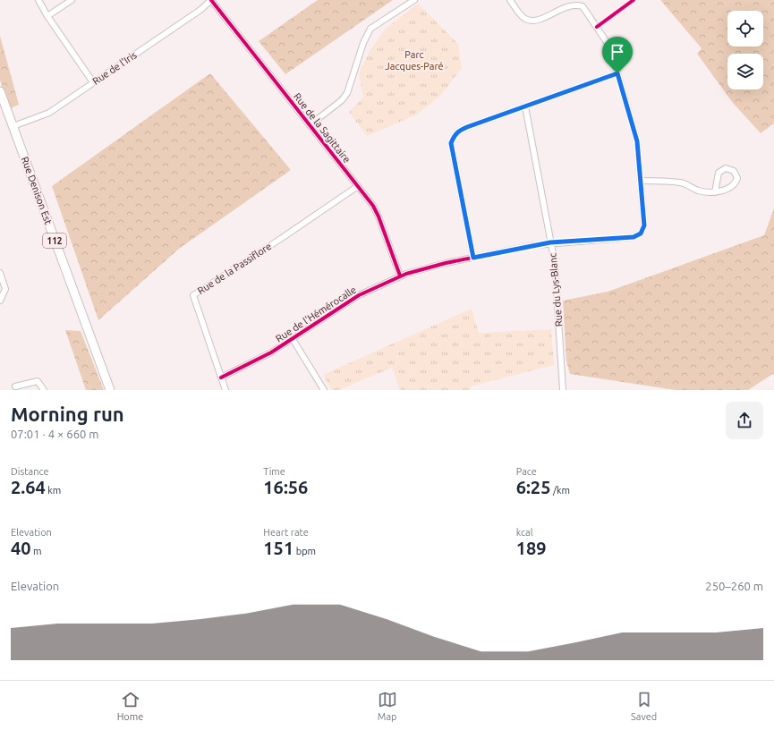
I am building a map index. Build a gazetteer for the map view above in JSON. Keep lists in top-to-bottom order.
{
  "streets": {
    "main road": ["Rue Denison Est", "112"],
    "street": [
      "Rue de l'Iris",
      "Rue de la Sagittaire",
      "Rue de la Passiflore",
      "Rue du Lys-Blanc",
      "Rue de l'Hémérocalle"
    ]
  },
  "crossings": [
    ["Rue de l'Iris", "Rue de la Sagittaire"],
    ["Rue de l'Iris", "Rue Denison Est"],
    ["Rue de la Sagittaire", "Rue de la Passiflore"],
    ["Rue de la Sagittaire", "Rue de l'Hémérocalle"],
    ["Rue de la Passiflore", "Rue de l'Hémérocalle"],
    ["Rue du Lys-Blanc", "Rue de l'Hémérocalle"]
  ],
  "parks": ["Parc Jacques-Paré"],
  "page": {
    "heading": ["Morning run", "07:01 · 4 × 660 m"],
    "stats": [
      ["Distance", "2.64 km"],
      ["Time", "16:56"],
      ["Pace", "6:25 /km"],
      ["Elevation", "40 m"],
      ["Heart rate", "151 bpm"],
      ["kcal", "189"]
    ],
    "chart": ["Elevation", "250–260 m"],
    "tabs": ["Home", "Map", "Saved"]
  }
}
